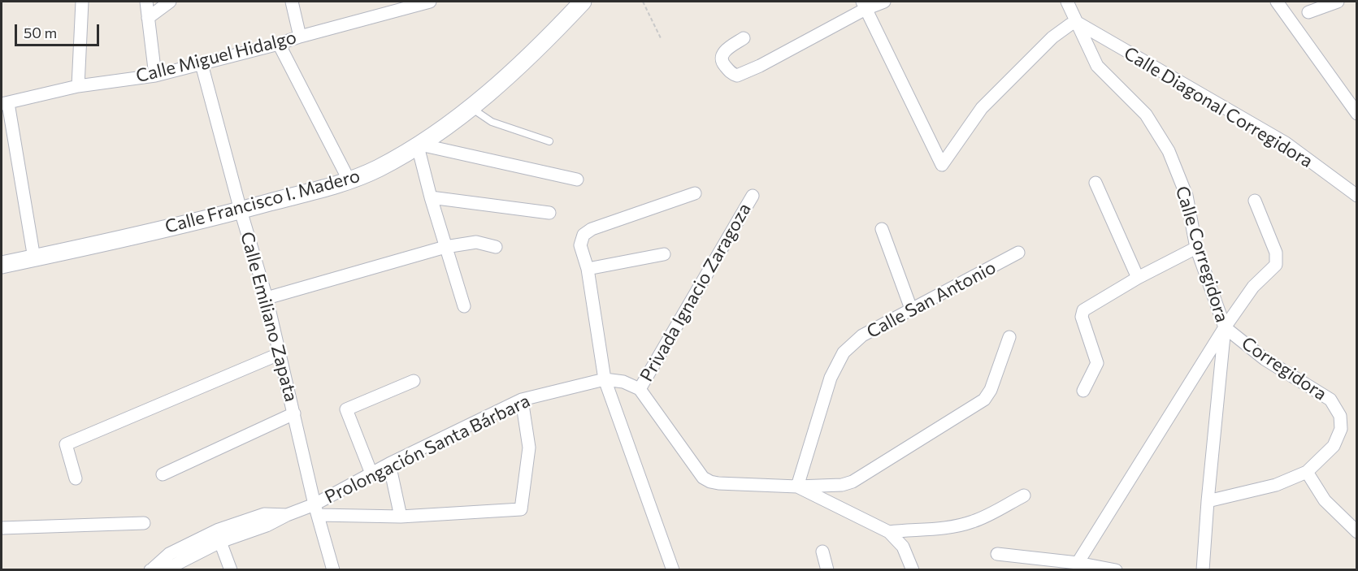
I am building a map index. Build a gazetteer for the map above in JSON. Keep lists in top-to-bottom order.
{
  "streets": {
    "street": [
      "Calle Miguel Hidalgo",
      "Calle Diagonal Corregidora",
      "Calle Francisco I. Madero",
      "Calle Corregidora",
      "Privada Ignacio Zaragoza",
      "Calle San Antonio",
      "Calle Emiliano Zapata",
      "Corregidora",
      "Prolongación Santa Bárbara"
    ]
  },
  "crossings": [
    ["Calle Miguel Hidalgo", "Calle Emiliano Zapata"],
    ["Calle Diagonal Corregidora", "Calle Corregidora"],
    ["Calle Francisco I. Madero", "Calle Emiliano Zapata"],
    ["Calle Corregidora", "Corregidora"],
    ["Privada Ignacio Zaragoza", "Prolongación Santa Bárbara"],
    ["Calle Emiliano Zapata", "Prolongación Santa Bárbara"]
  ],
  "scale_bar": "50 m"
}
